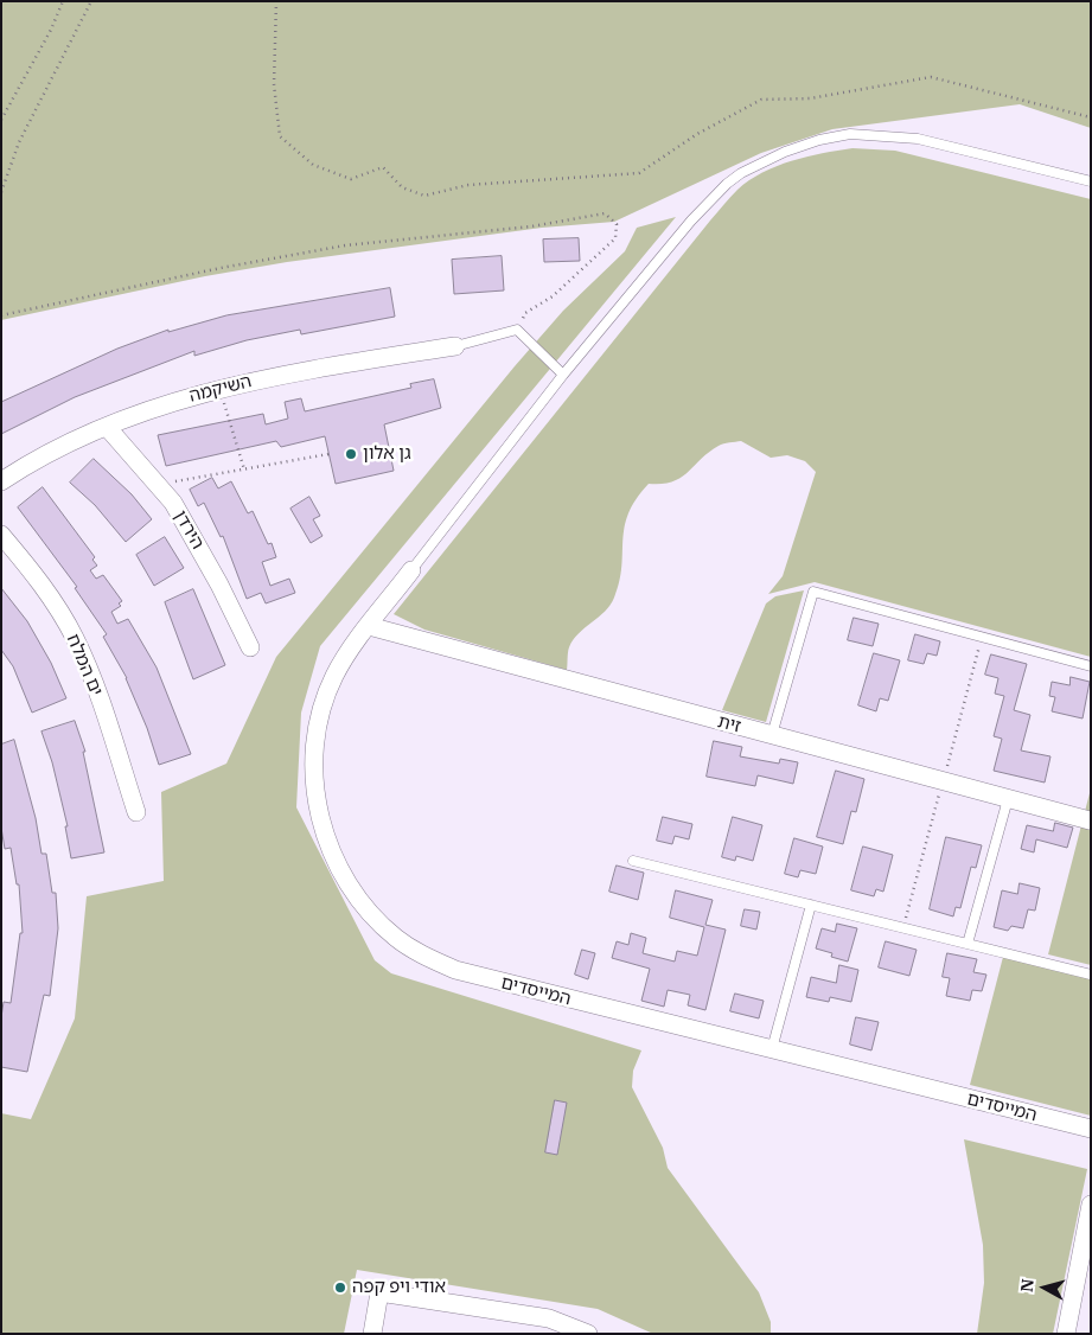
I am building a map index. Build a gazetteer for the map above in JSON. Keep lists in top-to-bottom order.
{
  "streets": {
    "street": [
      "השיקמה",
      "הירדן",
      "ים המלח",
      "זית",
      "המייסדים"
    ]
  },
  "crossings": [
    ["השיקמה", "הירדן"],
    ["זית", "המייסדים"]
  ],
  "places": ["גן אלון", "אודי ויפ קפה"],
  "north": "left"
}
